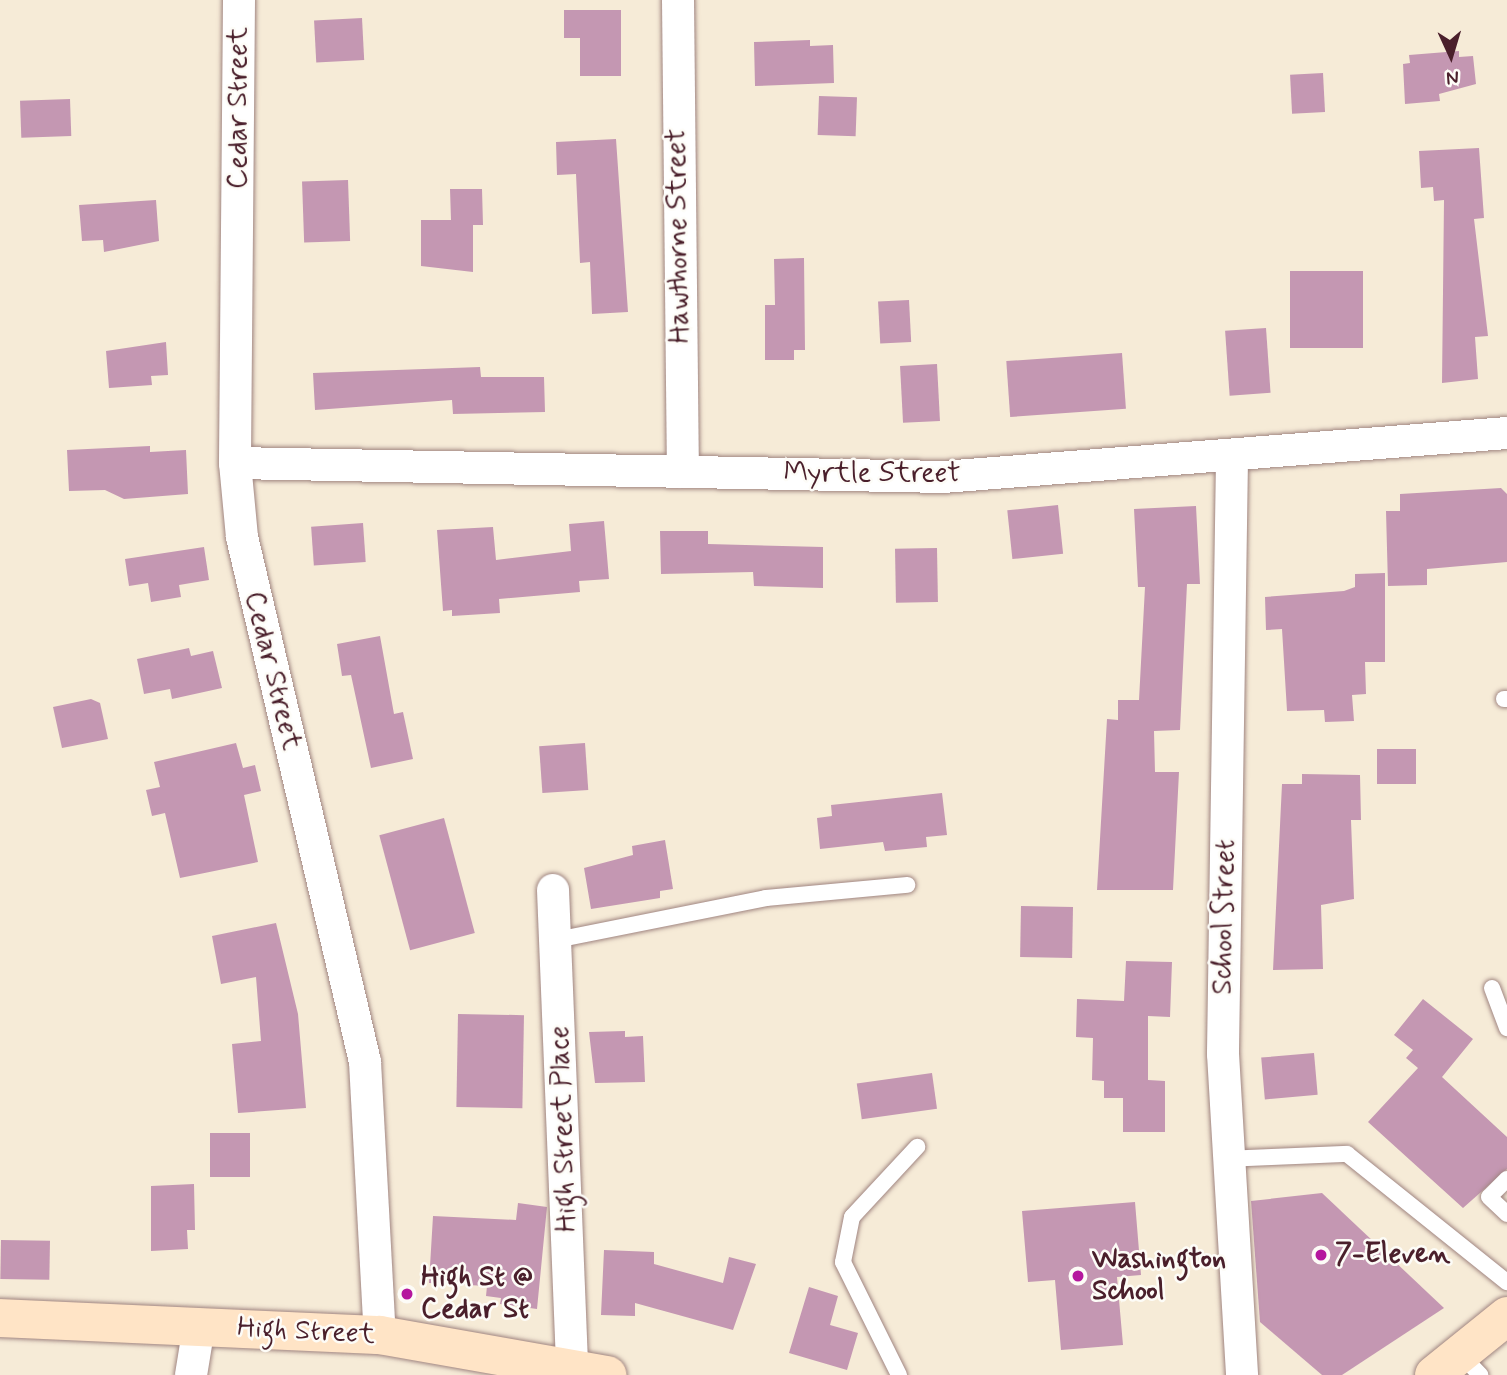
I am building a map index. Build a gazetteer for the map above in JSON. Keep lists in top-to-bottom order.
{
  "streets": {
    "main road": ["High Street"],
    "street": [
      "Cedar Street",
      "Hawthorne Street",
      "Myrtle Street",
      "School Street",
      "High Street Place"
    ]
  },
  "crossings": [
    ["Cedar Street", "Myrtle Street"],
    ["Cedar Street", "High Street"],
    ["Hawthorne Street", "Myrtle Street"],
    ["Myrtle Street", "School Street"],
    ["High Street Place", "High Street"]
  ],
  "places": ["7-Eleven", "Washington School", "High St @ Cedar St"],
  "north": "bottom"
}
